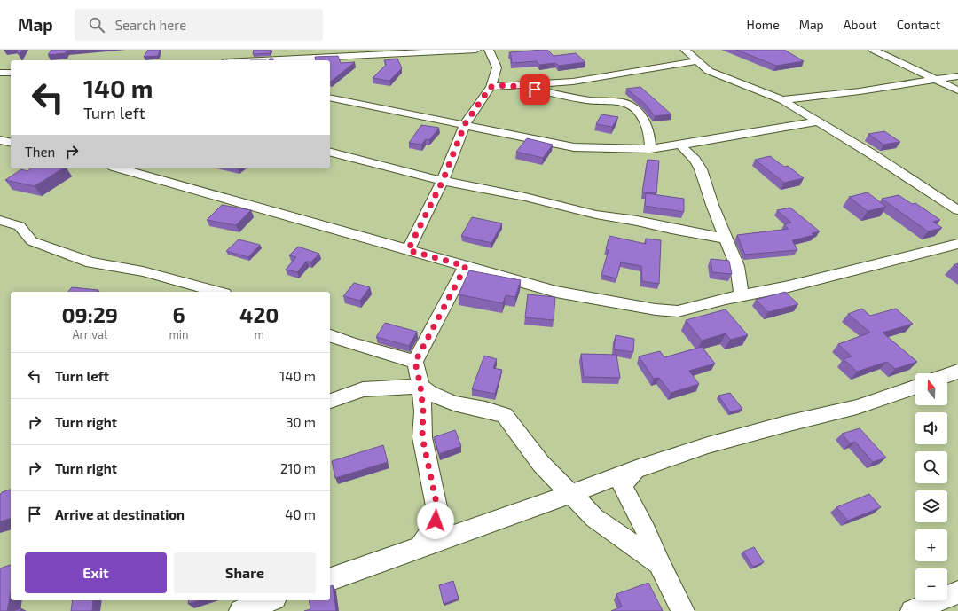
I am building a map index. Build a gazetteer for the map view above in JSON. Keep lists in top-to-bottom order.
{
  "north": "top",
  "page": {
    "header": "Map",
    "search": "Search here",
    "nav": [
      "Home",
      "Map",
      "About",
      "Contact"
    ],
    "turn": ["140 m", "Turn left"],
    "then": "Then",
    "eta": [
      "09:29",
      "Arrival",
      "6",
      "min",
      "420",
      "m"
    ],
    "list": [
      {
        "name": "Turn left",
        "value": "140 m"
      },
      {
        "name": "Turn right",
        "value": "30 m"
      },
      {
        "name": "Turn right",
        "value": "210 m"
      },
      {
        "name": "Arrive at destination",
        "value": "40 m"
      }
    ],
    "map_buttons": ["+", "−"],
    "buttons": ["Exit", "Share"]
  }
}
